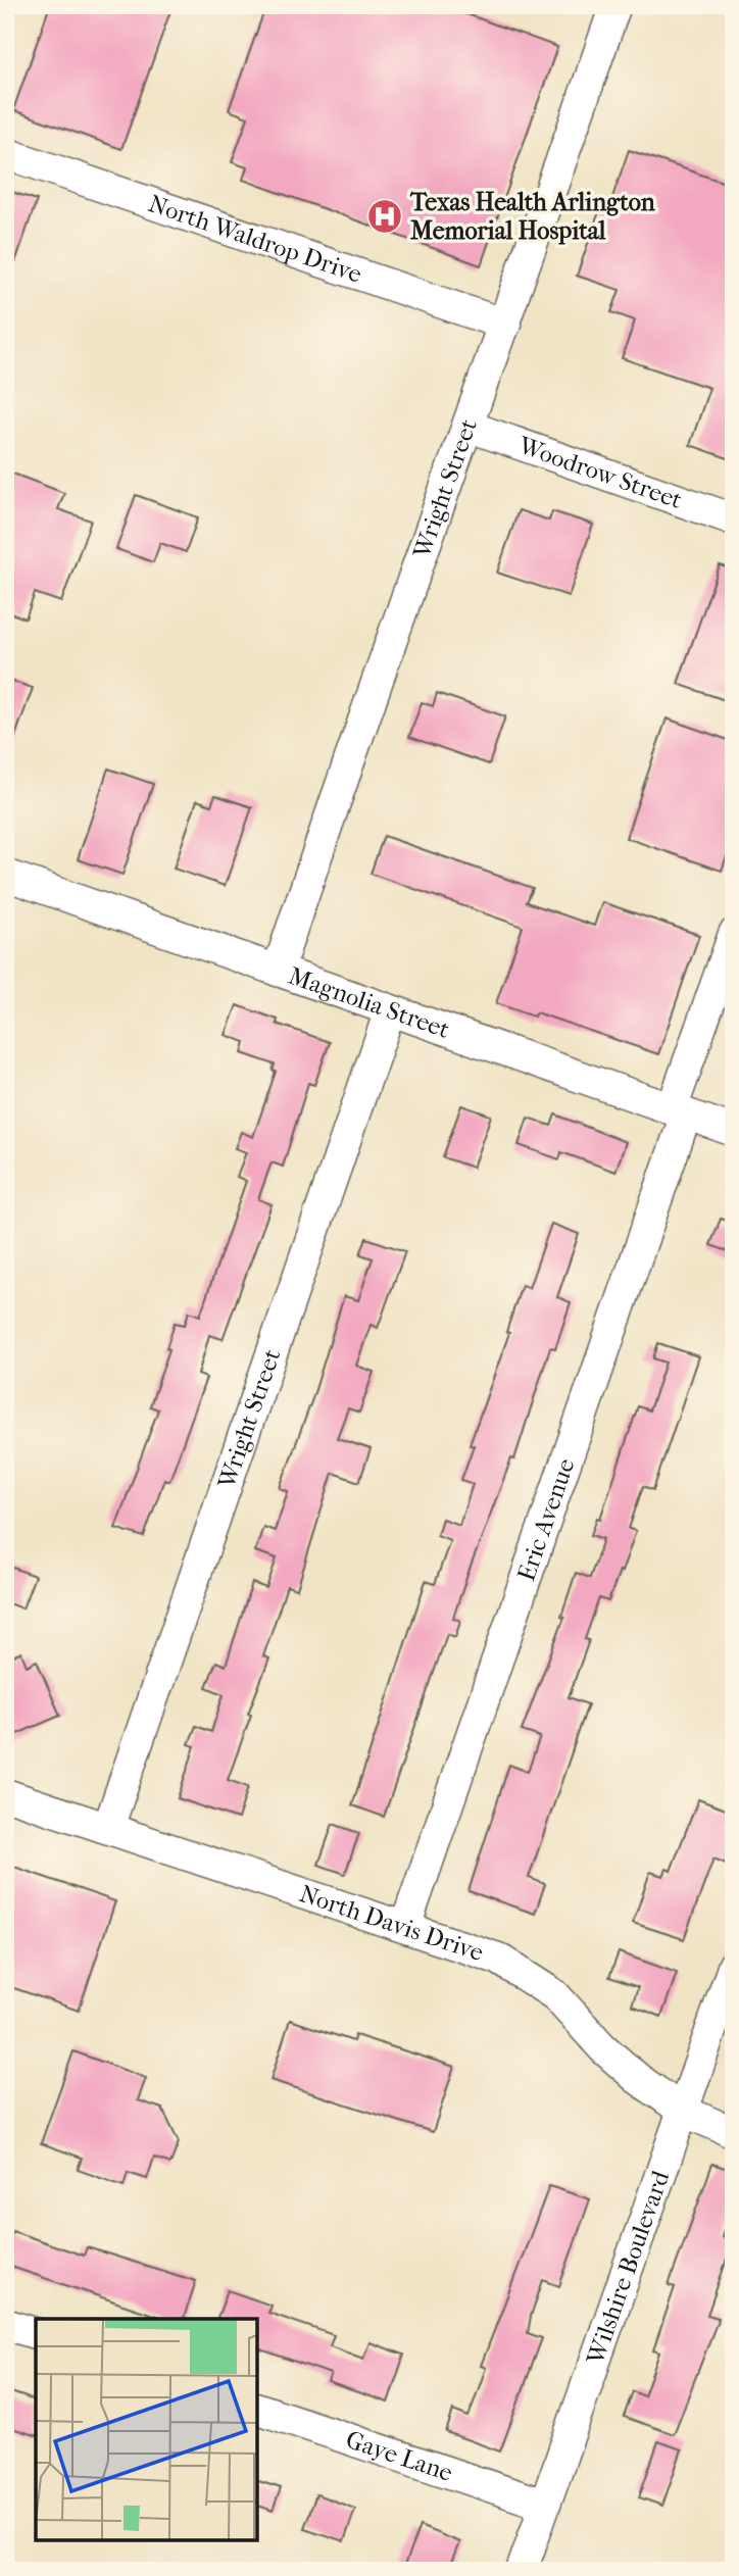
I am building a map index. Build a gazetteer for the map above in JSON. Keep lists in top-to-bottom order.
{
  "streets": {
    "street": [
      "North Waldrop Drive",
      "Woodrow Street",
      "Wright Street",
      "Magnolia Street",
      "Eric Avenue",
      "North Davis Drive",
      "Wilshire Boulevard",
      "Gaye Lane"
    ]
  },
  "crossings": [
    ["North Waldrop Drive", "Wright Street"],
    ["Woodrow Street", "Wright Street"],
    ["Wright Street", "Magnolia Street"],
    ["Wright Street", "North Davis Drive"],
    ["Magnolia Street", "Eric Avenue"],
    ["Eric Avenue", "North Davis Drive"],
    ["North Davis Drive", "Wilshire Boulevard"],
    ["Wilshire Boulevard", "Gaye Lane"]
  ],
  "places": {
    "hospital": ["Texas Health Arlington Memorial Hospital"]
  }
}
